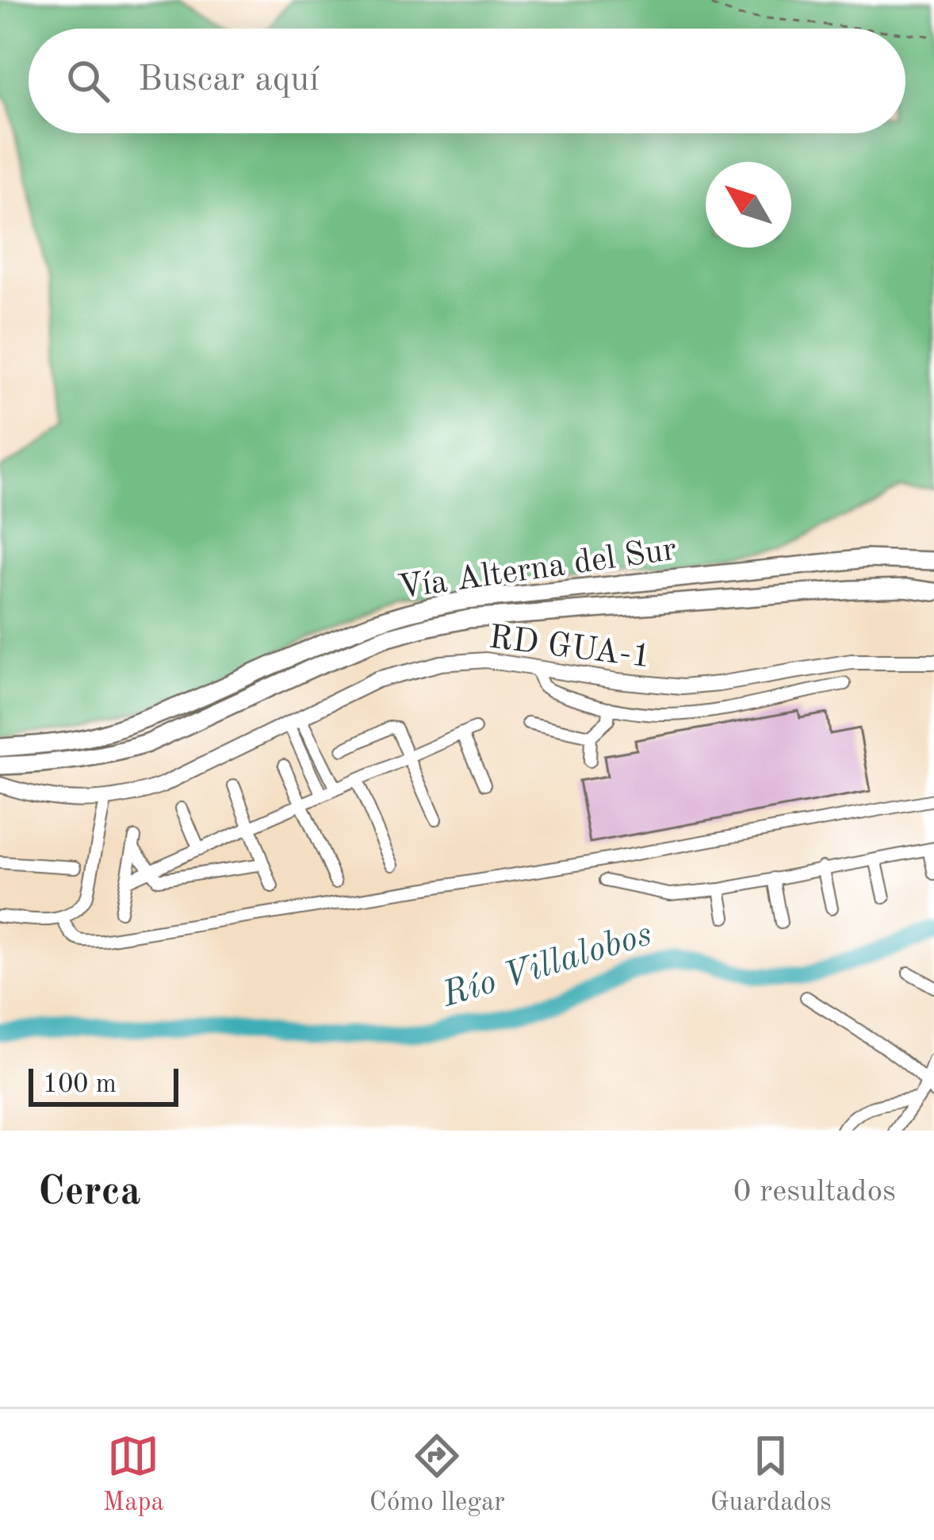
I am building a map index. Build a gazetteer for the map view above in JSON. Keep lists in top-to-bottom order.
{
  "streets": {
    "highway": ["Vía Alterna del Sur"],
    "main road": ["RD GUA-1"]
  },
  "water": ["Río Villalobos"],
  "scale_bar": "100 m",
  "north": "top left",
  "page": {
    "search": "Buscar aquí",
    "scale": "100 m",
    "heading": ["Cerca", "0 resultados"],
    "nav": ["Mapa", "Cómo llegar", "Guardados"]
  }
}
